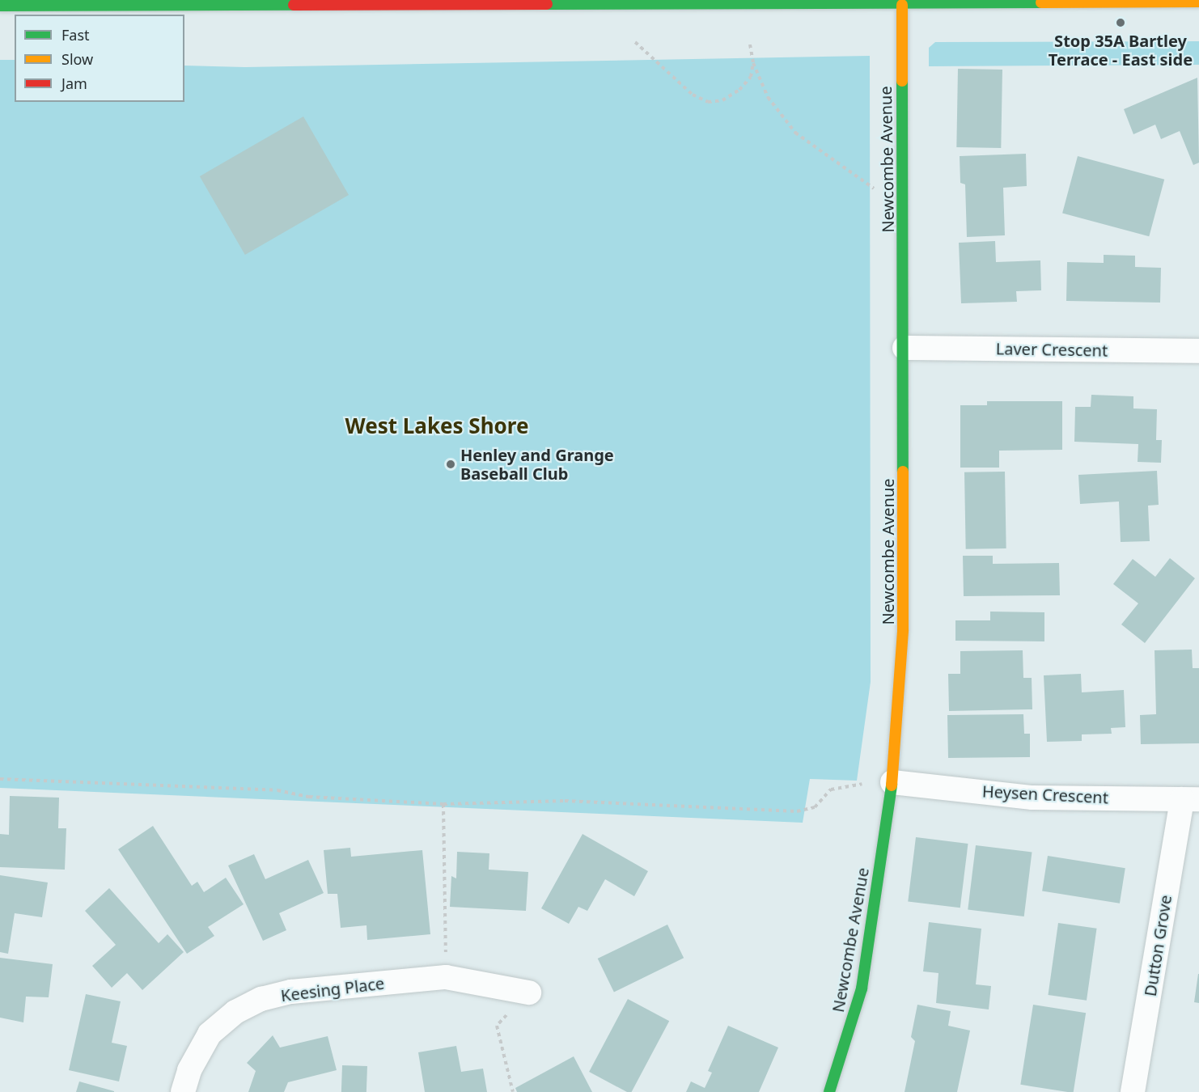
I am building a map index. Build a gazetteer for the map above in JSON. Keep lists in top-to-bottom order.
{
  "streets": {
    "street": [
      "Newcombe Avenue",
      "Laver Crescent",
      "Heysen Crescent",
      "Dutton Grove",
      "Keesing Place"
    ]
  },
  "crossings": [
    ["Newcombe Avenue", "Laver Crescent"],
    ["Newcombe Avenue", "Heysen Crescent"],
    ["Heysen Crescent", "Dutton Grove"]
  ],
  "districts": ["West Lakes Shore"],
  "places": ["Stop 35A Bartley Terrace - East side", "Henley and Grange Baseball Club"],
  "legend": ["Fast", "Slow", "Jam"]
}
